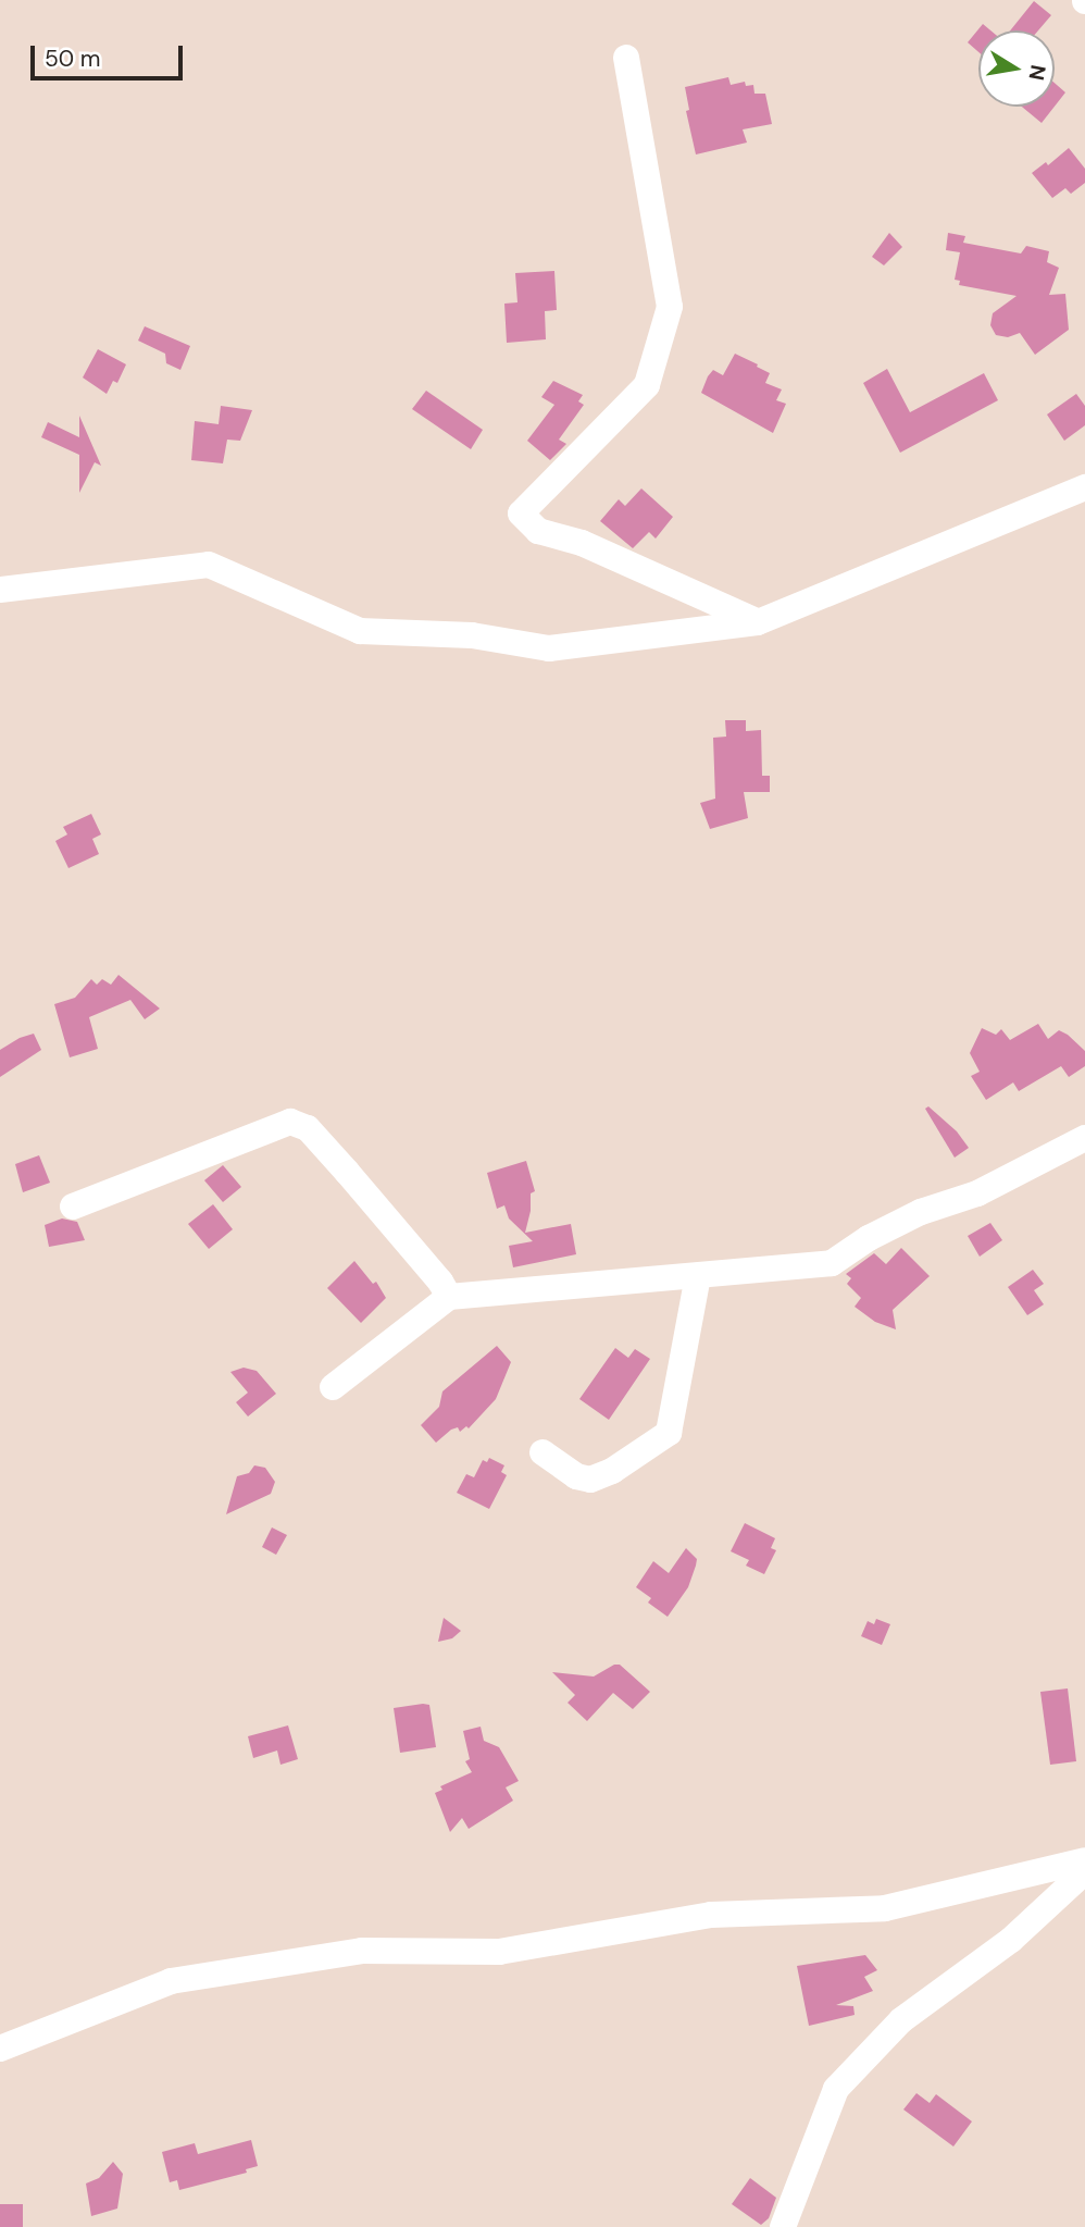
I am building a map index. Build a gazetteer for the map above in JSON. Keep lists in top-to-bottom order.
{
  "scale_bar": "50 m",
  "north": "right"
}
